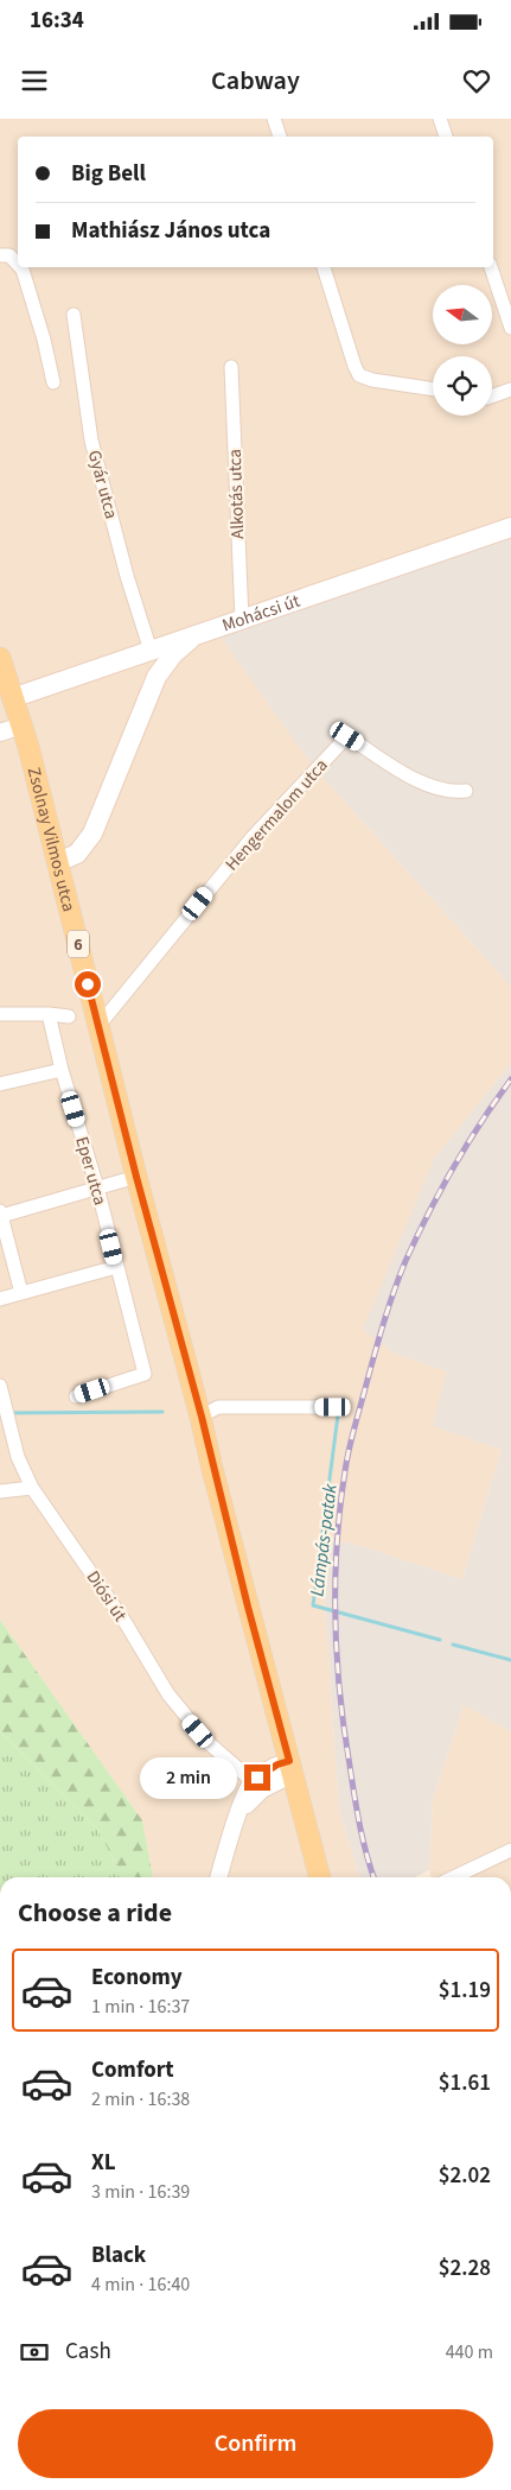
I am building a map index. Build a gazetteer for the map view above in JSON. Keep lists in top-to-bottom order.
{
  "streets": {
    "main road": ["Mohácsi út", "Zsolnay Vilmos utca", "6"],
    "street": [
      "Gyár utca",
      "Alkotás utca",
      "Hengermalom utca",
      "Eper utca",
      "Diósi út"
    ]
  },
  "crossings": [
    ["Gyár utca", "Mohácsi út"],
    ["Alkotás utca", "Mohácsi út"],
    ["Mohácsi út", "Zsolnay Vilmos utca"],
    ["Hengermalom utca", "Zsolnay Vilmos utca"]
  ],
  "water": ["Lámpás-patak"],
  "north": "left",
  "page": {
    "status": "16:34",
    "header": "Cabway",
    "banner": ["Big Bell", "Mathiász János utca"],
    "bubble": "2 min",
    "heading": "Choose a ride",
    "list": [
      {
        "name": "Economy",
        "note": "1 min · 16:37",
        "value": "$1.19"
      },
      {
        "name": "Comfort",
        "note": "2 min · 16:38",
        "value": "$1.61"
      },
      {
        "name": "XL",
        "note": "3 min · 16:39",
        "value": "$2.02"
      },
      {
        "name": "Black",
        "note": "4 min · 16:40",
        "value": "$2.28"
      }
    ],
    "pay": ["Cash", "440 m"],
    "buttons": "Confirm"
  }
}
